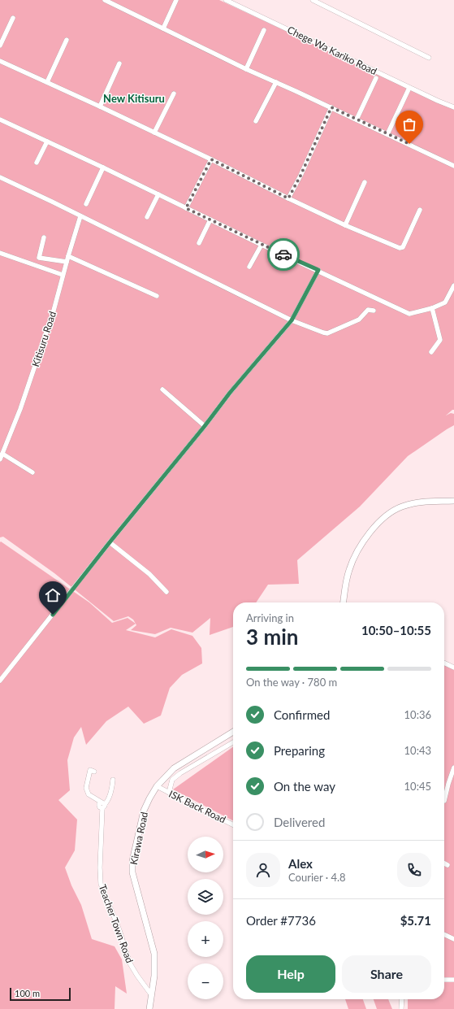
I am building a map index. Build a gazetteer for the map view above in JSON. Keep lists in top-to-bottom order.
{
  "streets": {
    "main road": ["Kirawa Road"],
    "street": [
      "Chege Wa Kariko Road",
      "Kitisuru Road",
      "ISK Back Road",
      "Teacher Town Road"
    ]
  },
  "crossings": [
    ["ISK Back Road", "Kirawa Road"],
    ["Kirawa Road", "Teacher Town Road"]
  ],
  "districts": ["New Kitisuru"],
  "scale_bar": "100 m",
  "north": "right",
  "page": {
    "heading": ["3 min", "Arriving in", "10:50–10:55"],
    "panel": [
      "Alex",
      "Courier · 4.8",
      "Order #7736",
      "$5.71"
    ],
    "bar": "On the way · 780 m",
    "list": [
      ["Confirmed", "10:36"],
      ["Preparing", "10:43"],
      ["On the way", "10:45"],
      "Delivered"
    ],
    "map_buttons": ["+", "−"],
    "buttons": ["Help", "Share"],
    "scale": "100 m"
  }
}
